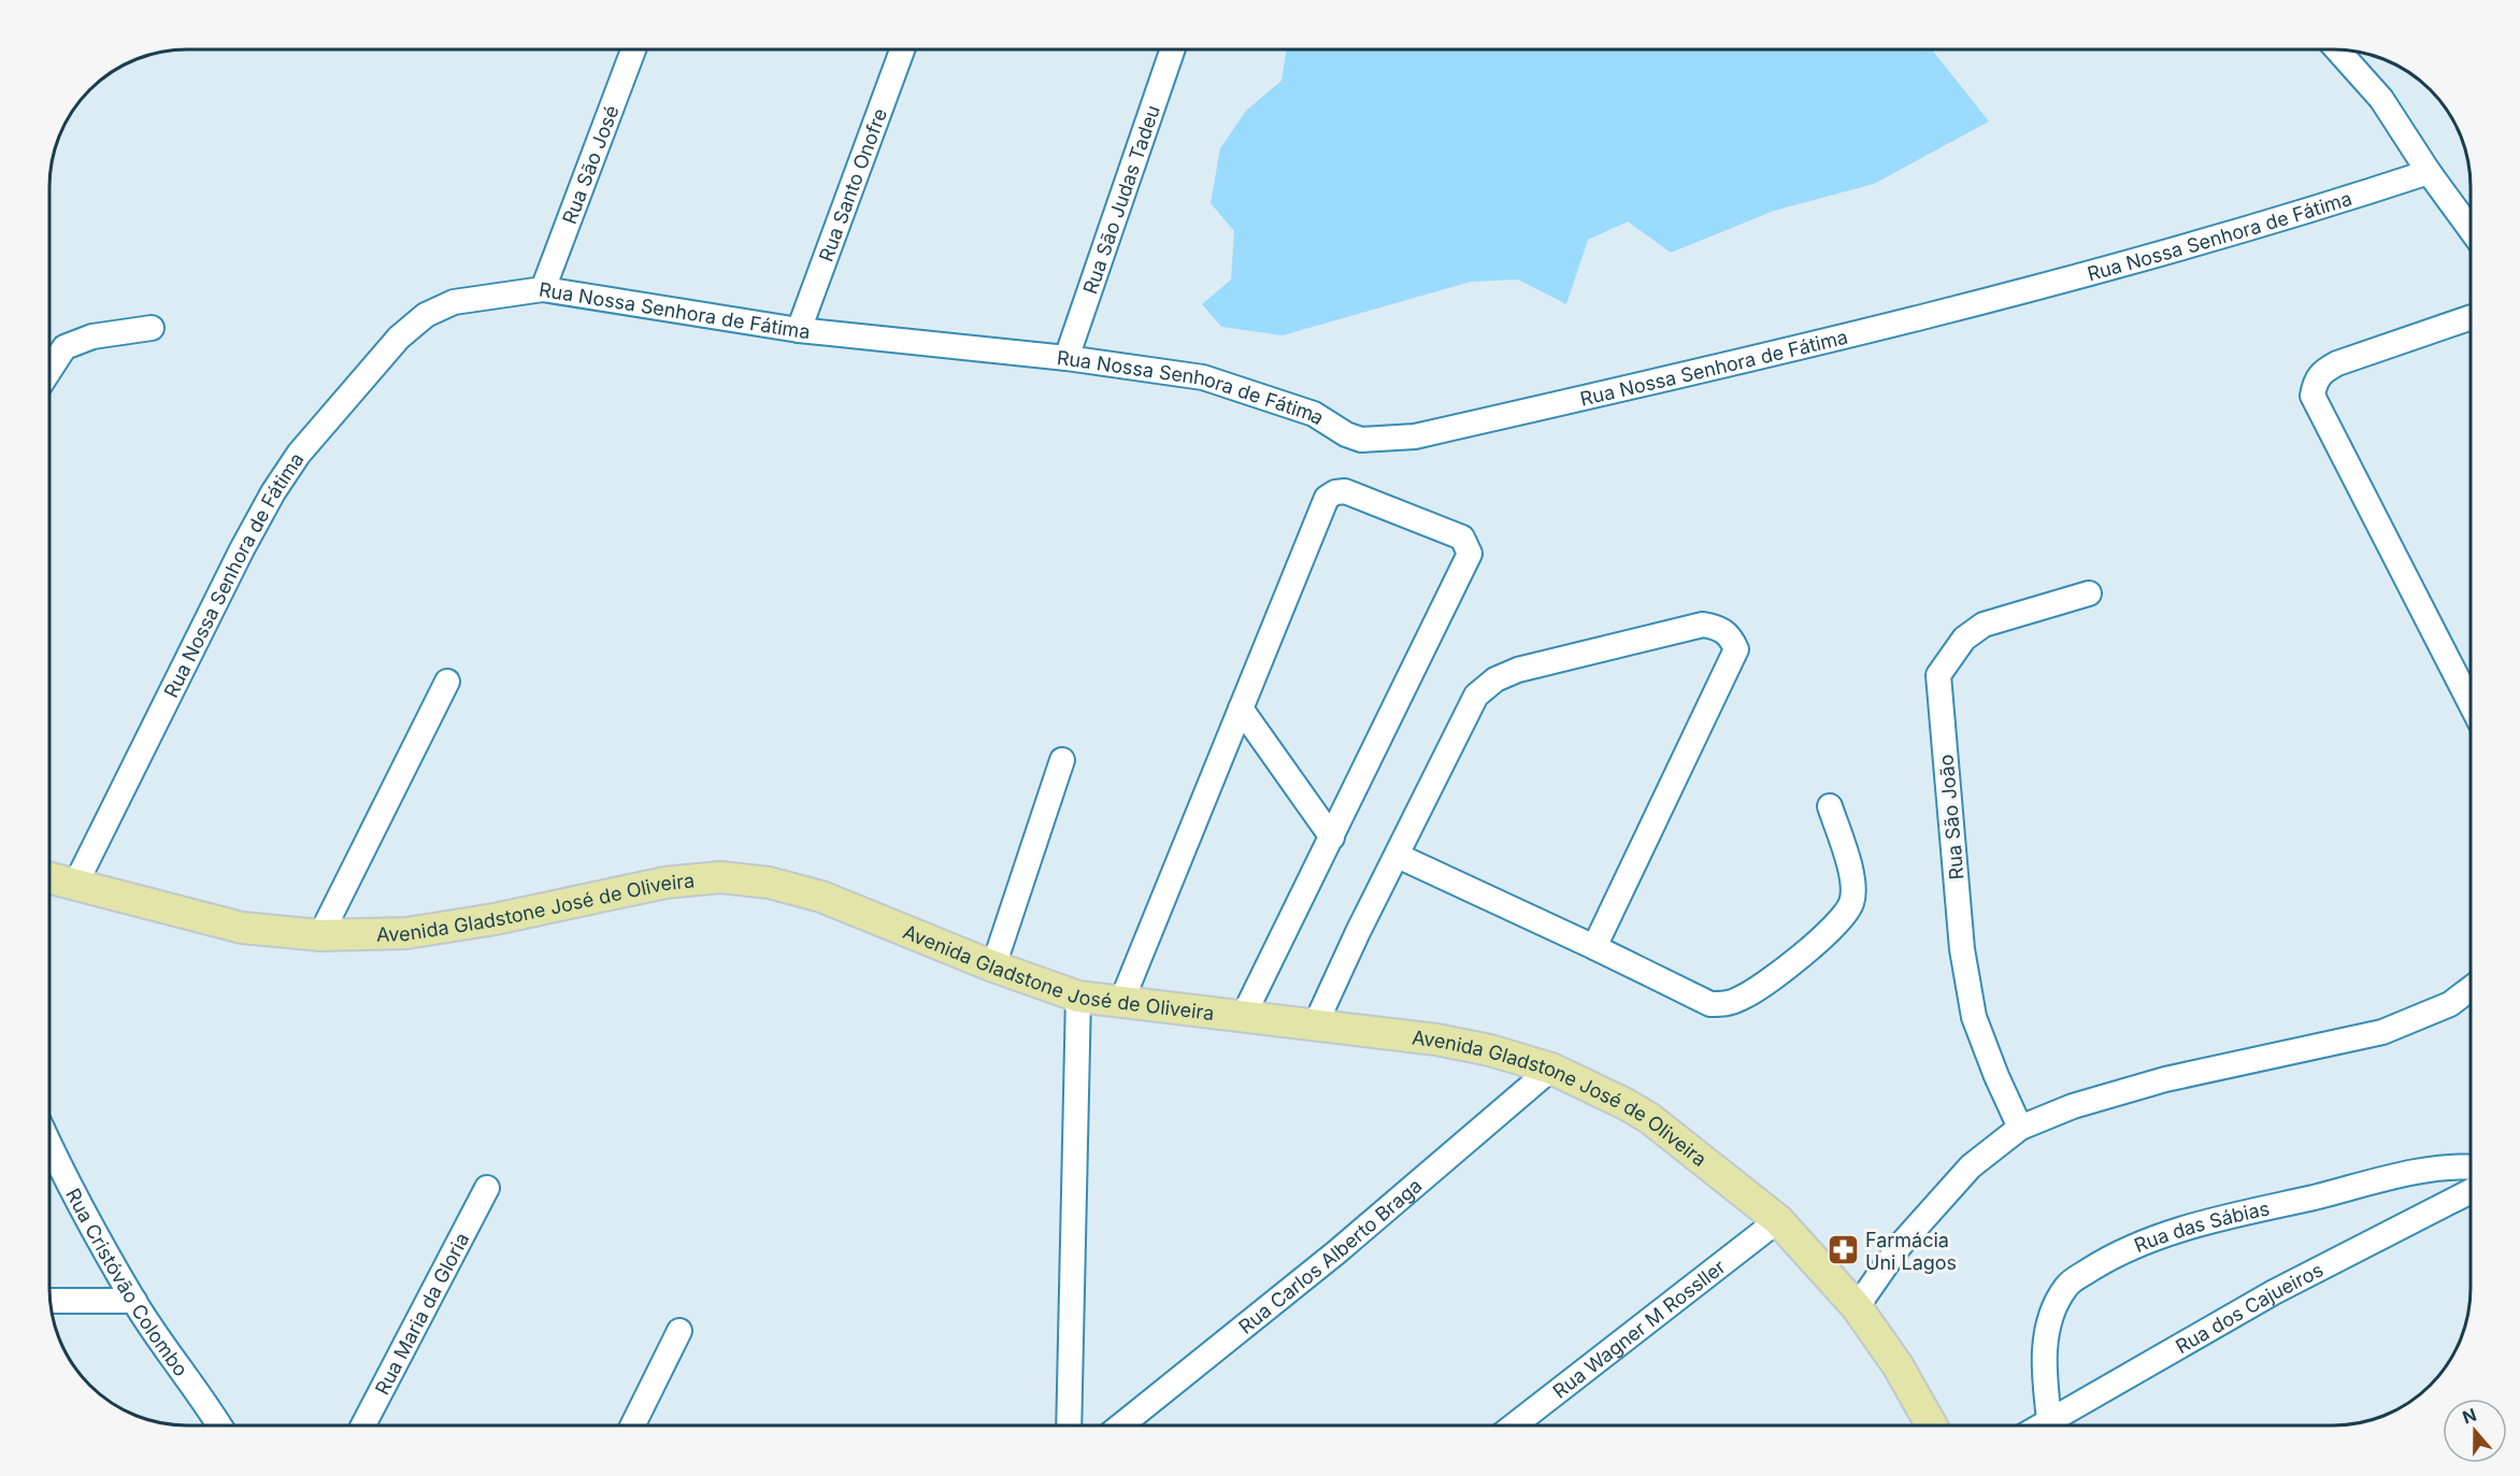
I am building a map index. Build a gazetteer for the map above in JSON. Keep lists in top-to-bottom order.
{
  "streets": {
    "main road": ["Avenida Gladstone José de Oliveira"],
    "street": [
      "Rua São José",
      "Rua Santo Onofre",
      "Rua São Judas Tadeu",
      "Rua Nossa Senhora de Fátima",
      "Rua São João",
      "Rua das Sábias",
      "Rua Carlos Alberto Braga",
      "Rua Cristóvão Colombo",
      "Rua dos Cajueiros",
      "Rua Maria da Gloria",
      "Rua Wagner M Rossller"
    ]
  },
  "crossings": [
    ["Rua São José", "Rua Nossa Senhora de Fátima"],
    ["Rua Santo Onofre", "Rua Nossa Senhora de Fátima"],
    ["Rua São Judas Tadeu", "Rua Nossa Senhora de Fátima"],
    ["Rua Nossa Senhora de Fátima", "Avenida Gladstone José de Oliveira"],
    ["Avenida Gladstone José de Oliveira", "Rua Carlos Alberto Braga"],
    ["Avenida Gladstone José de Oliveira", "Rua Wagner M Rossller"],
    ["Rua das Sábias", "Rua dos Cajueiros"]
  ],
  "places": {
    "pharmacy": ["Farmácia Uni Lagos"]
  },
  "north": "top"
}
